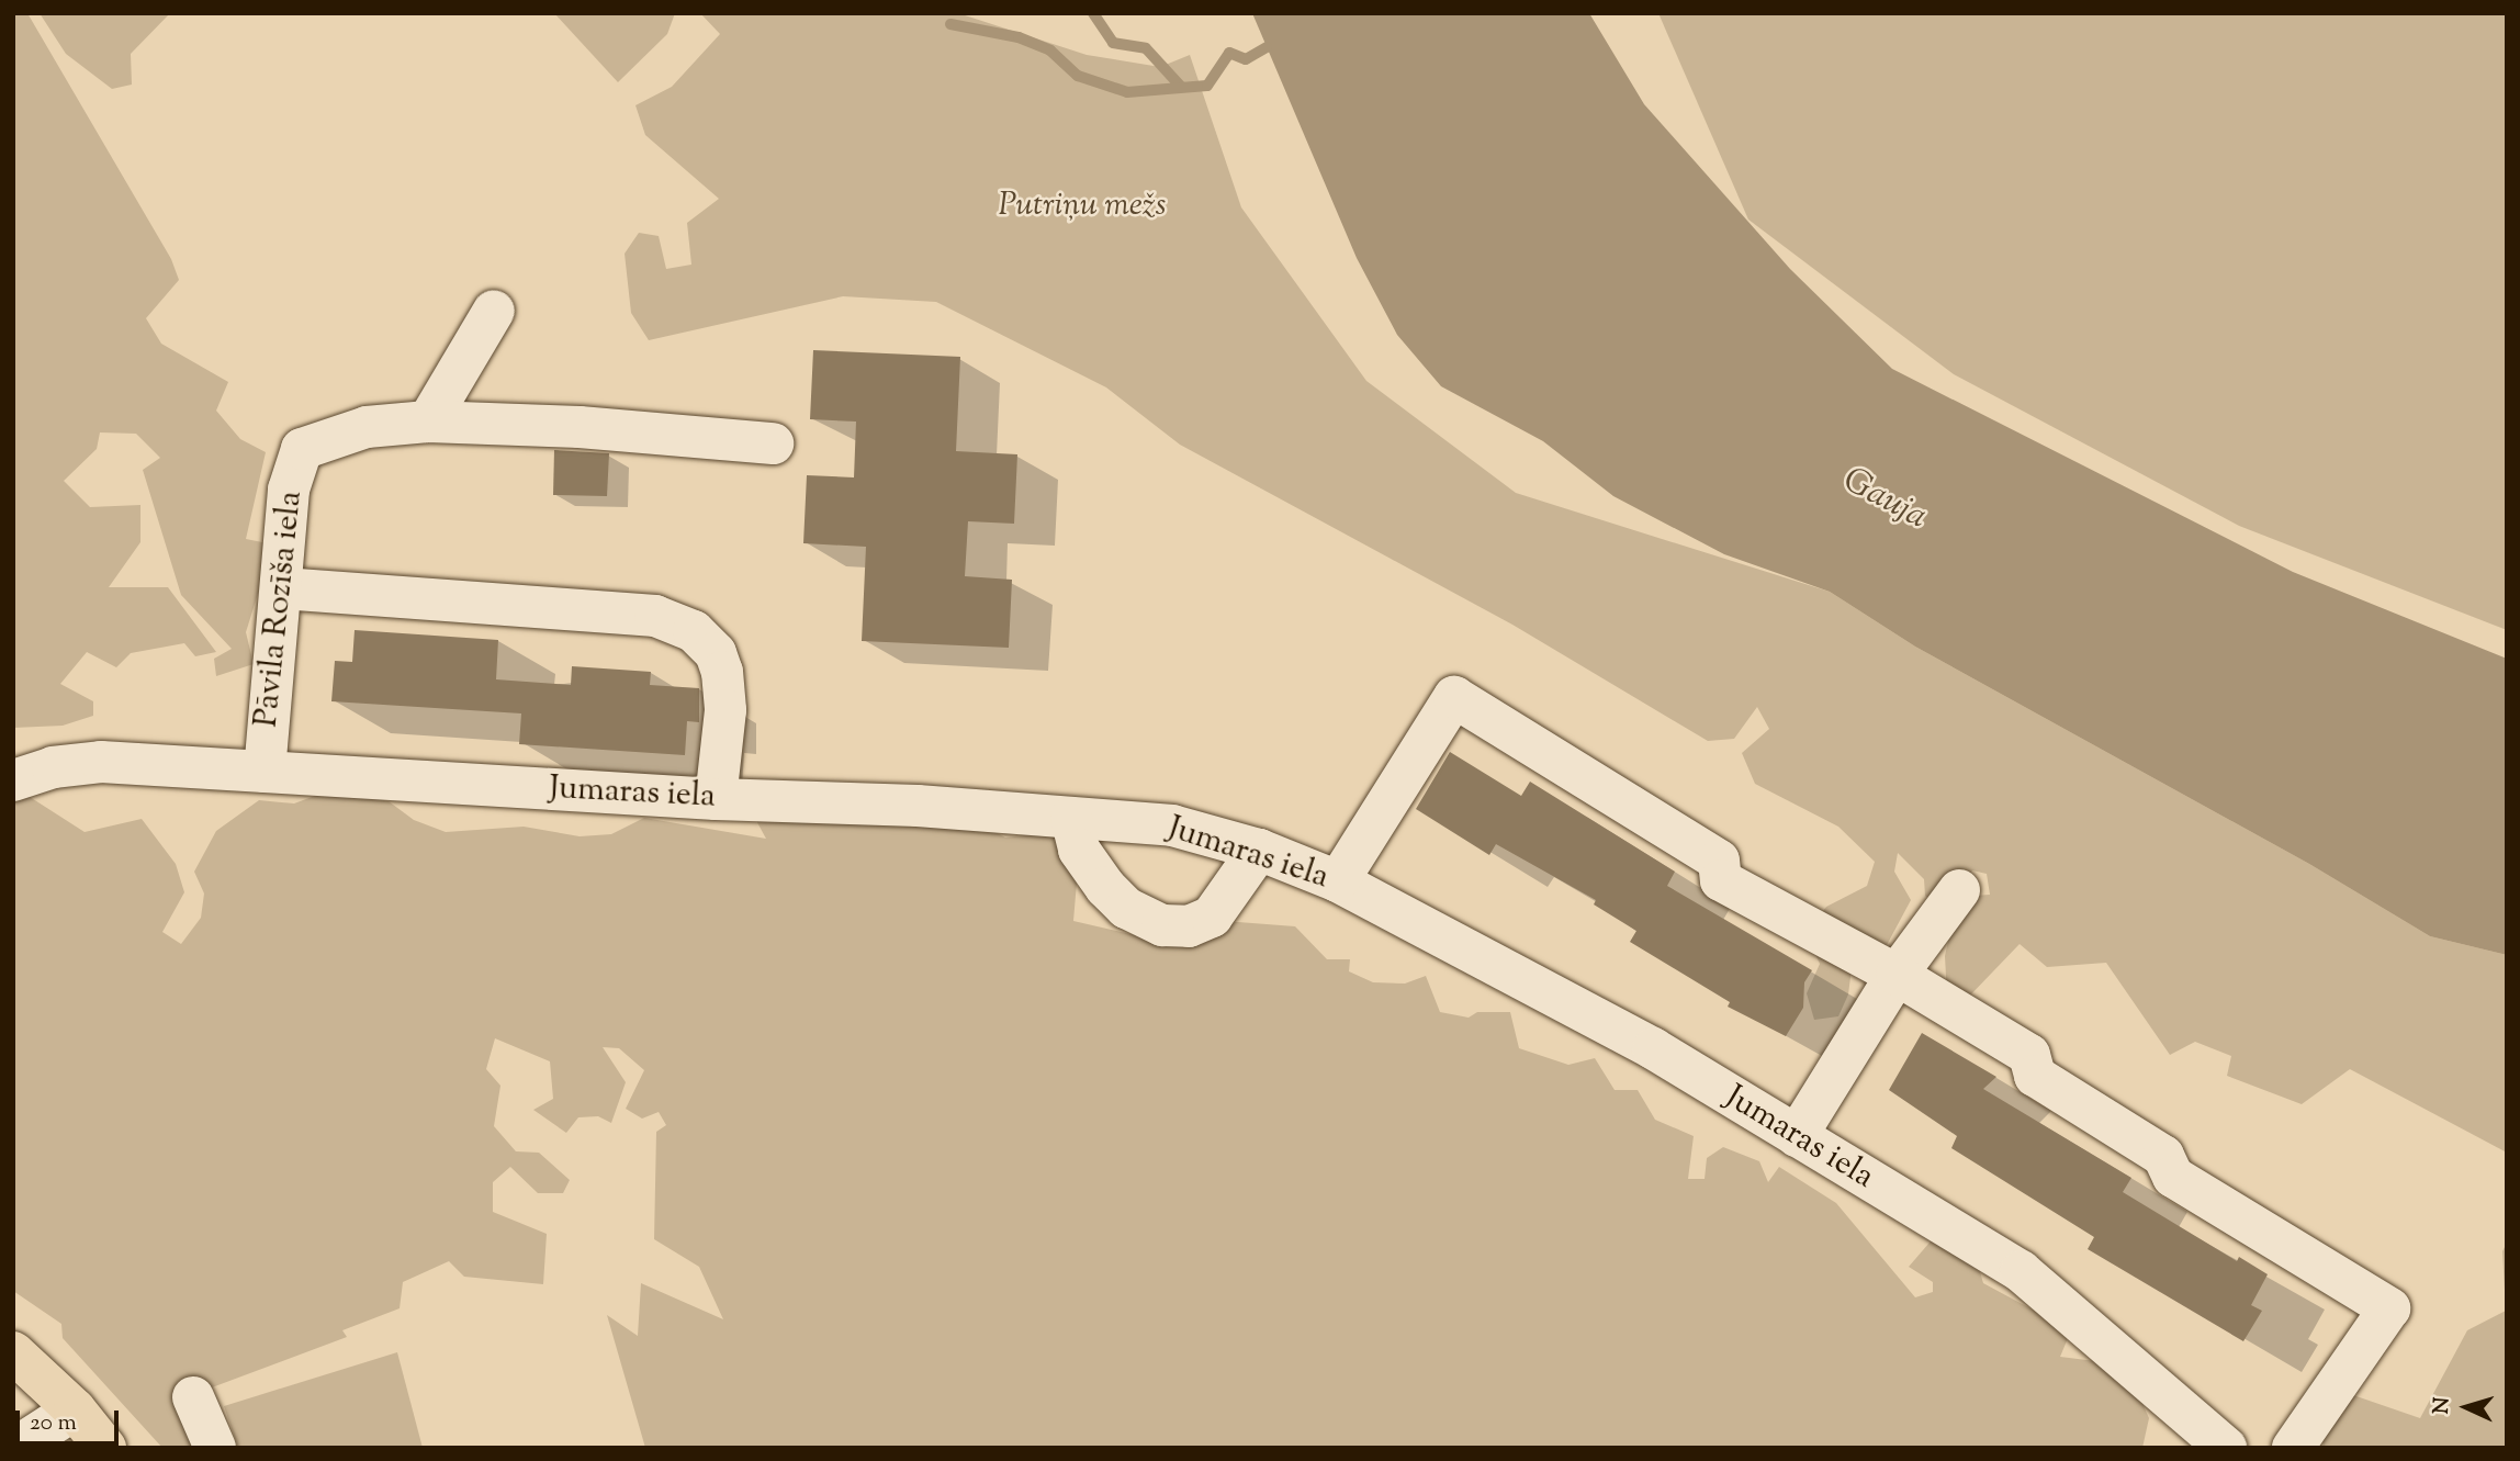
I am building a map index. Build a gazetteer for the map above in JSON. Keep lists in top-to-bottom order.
{
  "streets": {
    "street": ["Pāvila Rozīša iela", "Jumaras iela"]
  },
  "crossings": [
    ["Pāvila Rozīša iela", "Jumaras iela"]
  ],
  "water": ["Gauja"],
  "parks": ["Putriņu mežs"],
  "scale_bar": "20 m",
  "north": "left"
}
